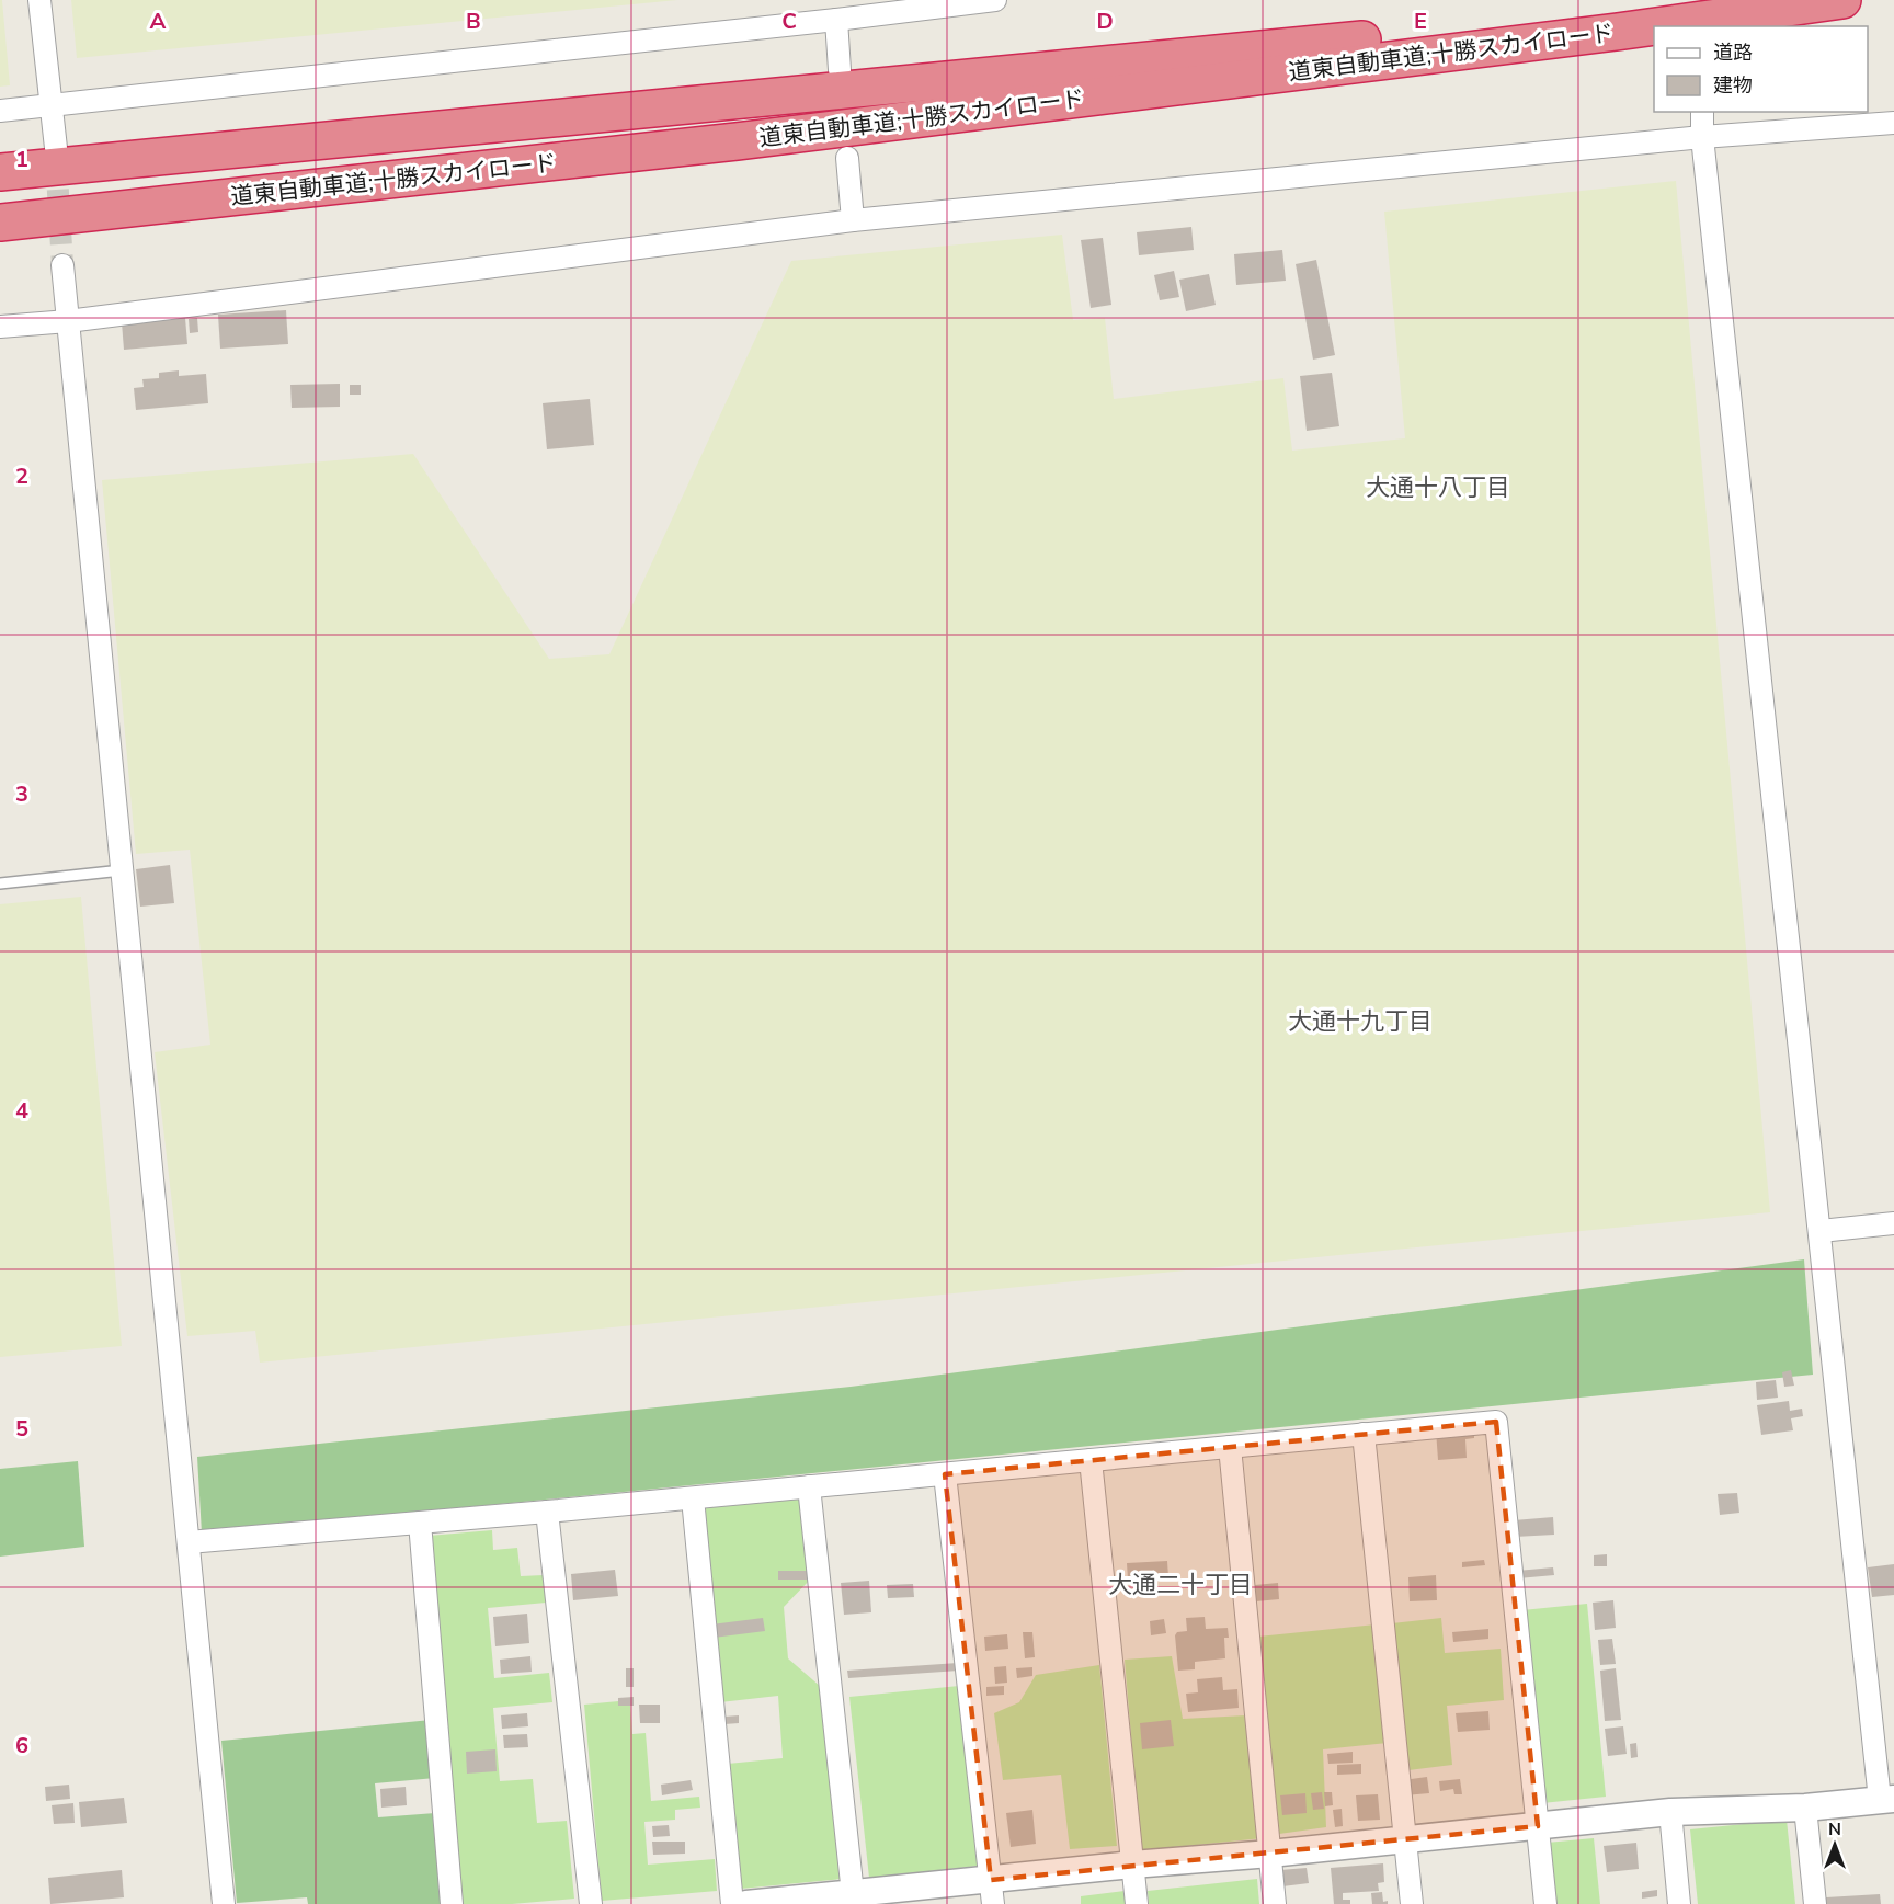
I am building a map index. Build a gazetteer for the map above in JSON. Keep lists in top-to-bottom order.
{
  "streets": {
    "highway": ["道東自動車道;十勝スカイロード"]
  },
  "districts": ["大通十八丁目", "大通十九丁目", "大通二十丁目"],
  "legend": ["道路", "建物"],
  "north": "top",
  "grid": {
    "columns": [
      "A",
      "B",
      "C",
      "D",
      "E"
    ],
    "rows": [
      "1",
      "2",
      "3",
      "4",
      "5",
      "6"
    ]
  }
}
